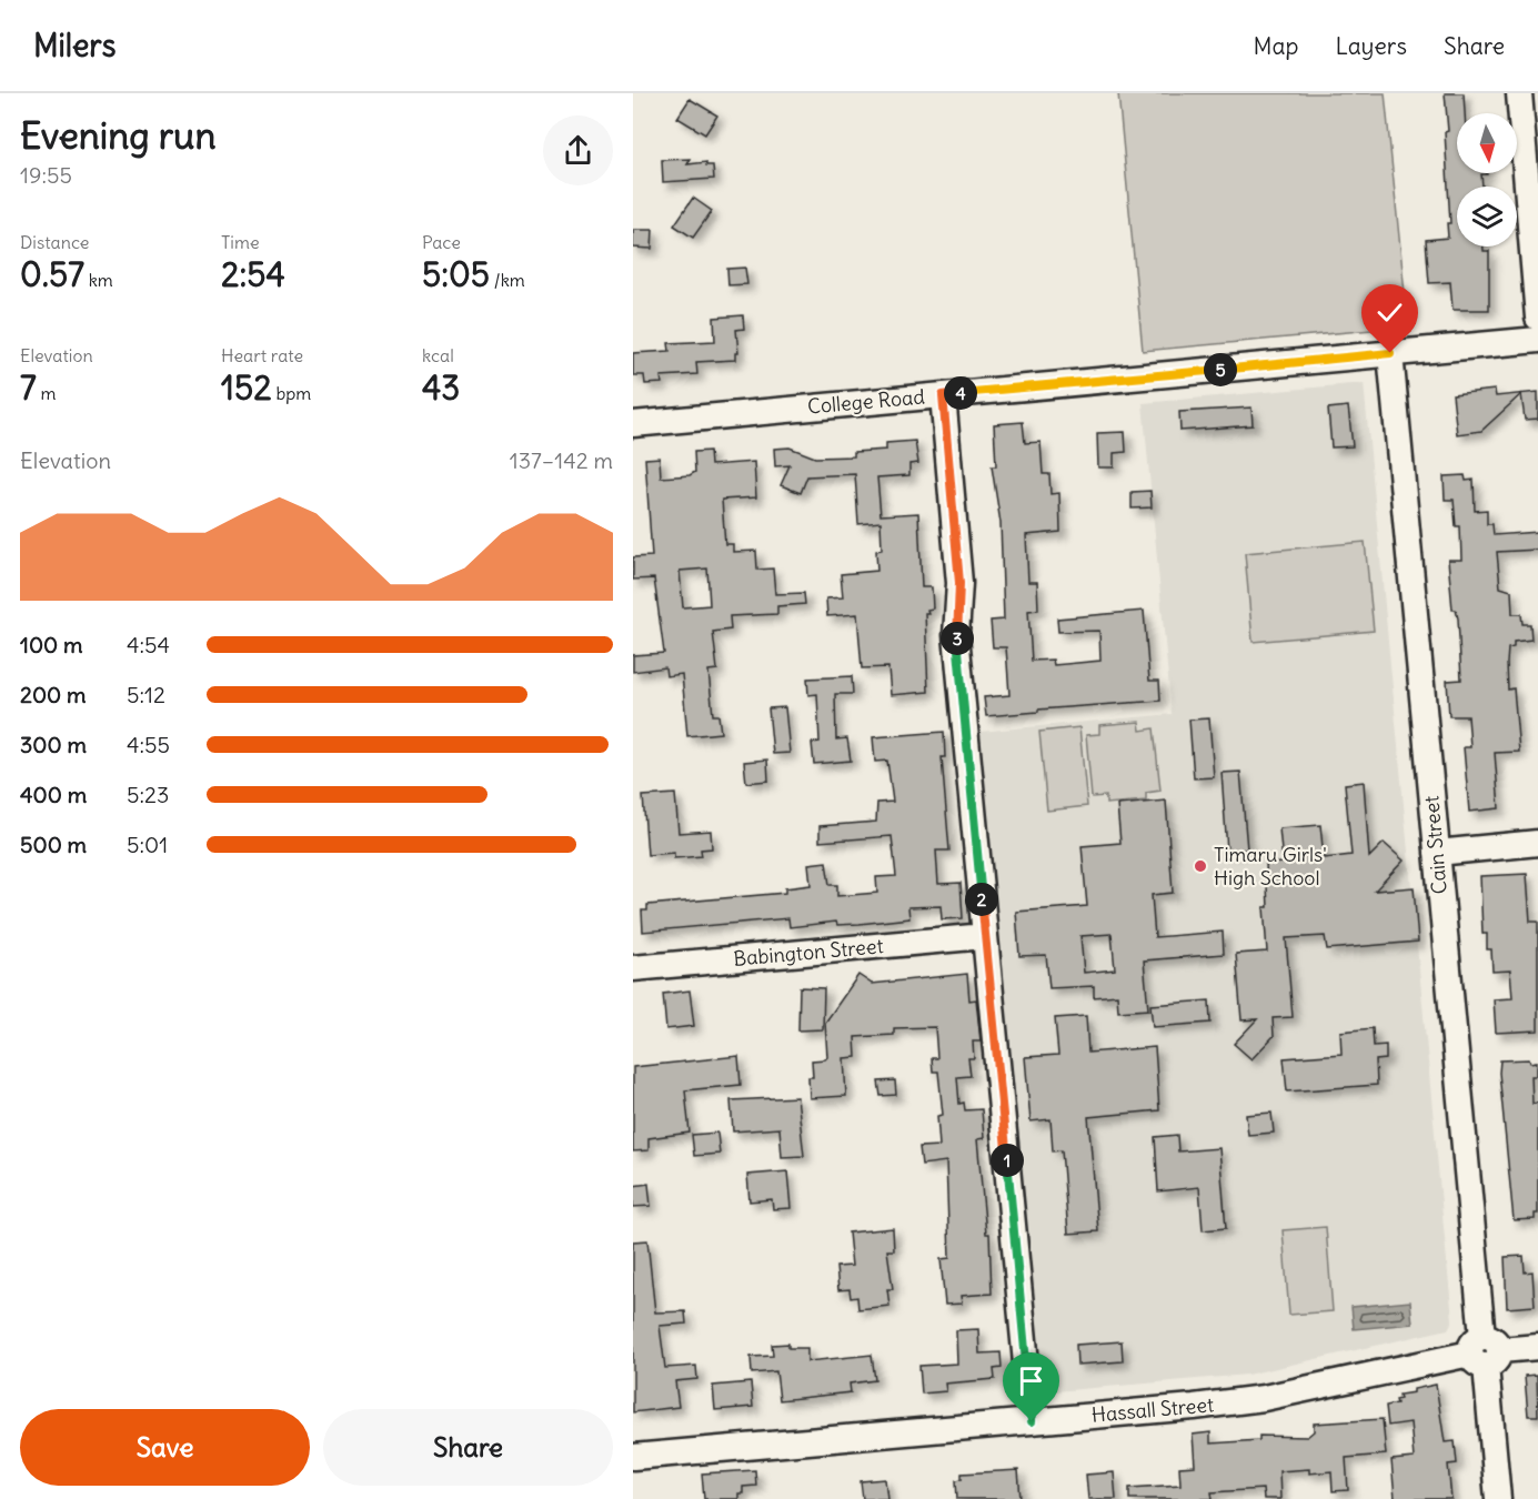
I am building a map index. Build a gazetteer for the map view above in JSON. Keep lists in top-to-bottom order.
{
  "streets": {
    "street": [
      "College Road",
      "Cain Street",
      "Babington Street",
      "Hassall Street"
    ]
  },
  "crossings": [
    ["College Road", "Cain Street"],
    ["Cain Street", "Hassall Street"]
  ],
  "places": ["Timaru Girls' High School"],
  "north": "bottom",
  "page": {
    "header": "Milers",
    "nav": ["Map", "Layers", "Share"],
    "heading": ["Evening run", "19:55"],
    "stats": [
      ["Distance", "0.57 km"],
      ["Time", "2:54"],
      ["Pace", "5:05 /km"],
      ["Elevation", "7 m"],
      ["Heart rate", "152 bpm"],
      ["kcal", "43"]
    ],
    "pins": [
      "5",
      "4",
      "3",
      "2",
      "1"
    ],
    "chart": ["Elevation", "137–142 m"],
    "list": [
      {
        "name": "100 m",
        "note": "4:54"
      },
      {
        "name": "200 m",
        "note": "5:12"
      },
      {
        "name": "300 m",
        "note": "4:55"
      },
      {
        "name": "400 m",
        "note": "5:23"
      },
      {
        "name": "500 m",
        "note": "5:01"
      }
    ],
    "buttons": ["Save", "Share"]
  }
}
